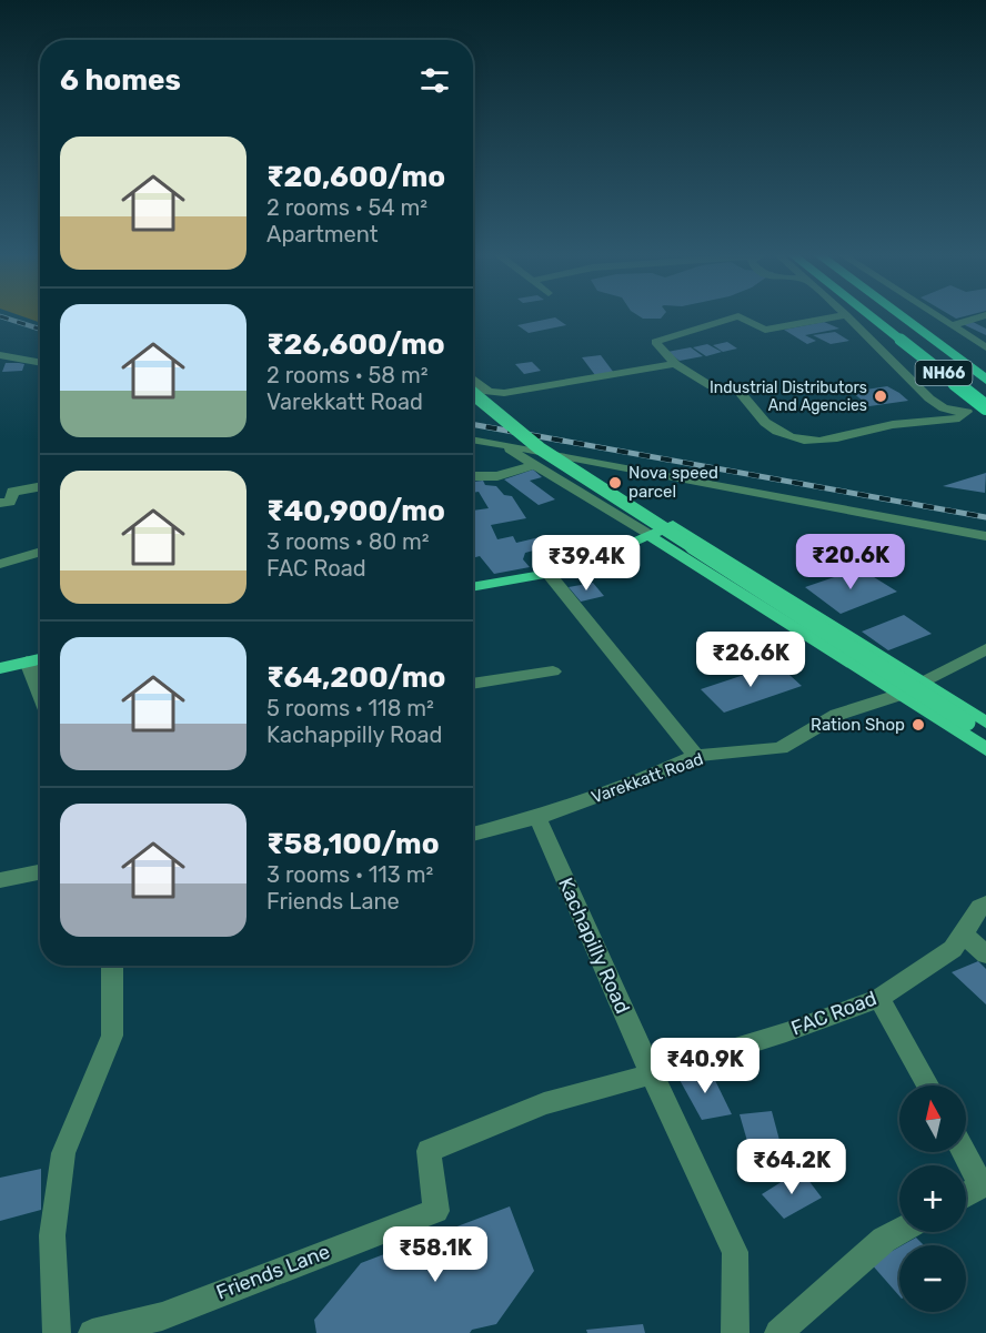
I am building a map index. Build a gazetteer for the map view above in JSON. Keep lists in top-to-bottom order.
{
  "streets": {
    "highway": ["NH66"],
    "street": [
      "Varekkatt Road",
      "Kachapilly Road",
      "FAC Road",
      "Friends Lane"
    ]
  },
  "crossings": [
    ["Varekkatt Road", "Kachapilly Road"],
    ["Kachapilly Road", "FAC Road"],
    ["Kachapilly Road", "Friends Lane"],
    ["FAC Road", "Friends Lane"]
  ],
  "places": ["Industrial Distributors And Agencies", "Nova speed parcel", "Ration Shop"],
  "north": "top",
  "page": {
    "heading": "6 homes",
    "list": [
      {
        "name": "₹20,600/mo",
        "note": "2 rooms · 54 m² · Apartment"
      },
      {
        "name": "₹26,600/mo",
        "note": "2 rooms · 58 m² · Varekkatt Road"
      },
      {
        "name": "₹40,900/mo",
        "note": "3 rooms · 80 m² · FAC Road"
      },
      {
        "name": "₹64,200/mo",
        "note": "5 rooms · 118 m² · Kachappilly Road"
      },
      {
        "name": "₹58,100/mo",
        "note": "3 rooms · 113 m² · Friends Lane"
      }
    ],
    "price": [
      "₹20.6K",
      "₹39.4K",
      "₹26.6K",
      "₹40.9K",
      "₹64.2K",
      "₹58.1K"
    ],
    "map_buttons": ["+", "−"]
  }
}
